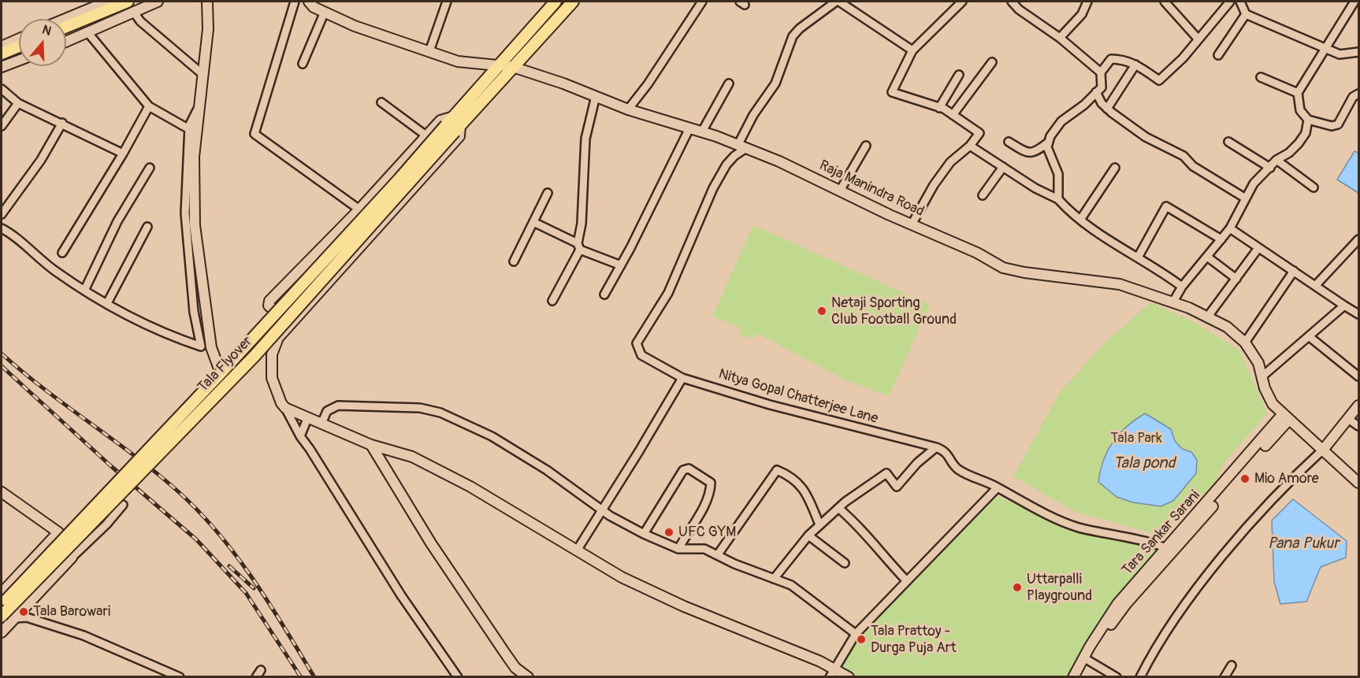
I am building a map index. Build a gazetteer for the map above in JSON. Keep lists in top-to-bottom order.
{
  "streets": {
    "main road": ["Tala Flyover"],
    "street": ["Raja Manindra Road", "Nitya Gopal Chatterjee Lane", "Tara Sankar Sarani"]
  },
  "crossings": [
    ["Raja Manindra Road", "Nitya Gopal Chatterjee Lane"],
    ["Raja Manindra Road", "Tara Sankar Sarani"],
    ["Nitya Gopal Chatterjee Lane", "Tara Sankar Sarani"]
  ],
  "water": ["Tala pond", "Pana Pukur"],
  "parks": ["Tala Park"],
  "places": [
    "Netaji Sporting Club Football Ground",
    "Mio Amore",
    "UFC GYM",
    "Uttarpalli Playground",
    "Tala Barowari",
    "Tala Prattoy - Durga Puja Art"
  ],
  "north": "top"
}
